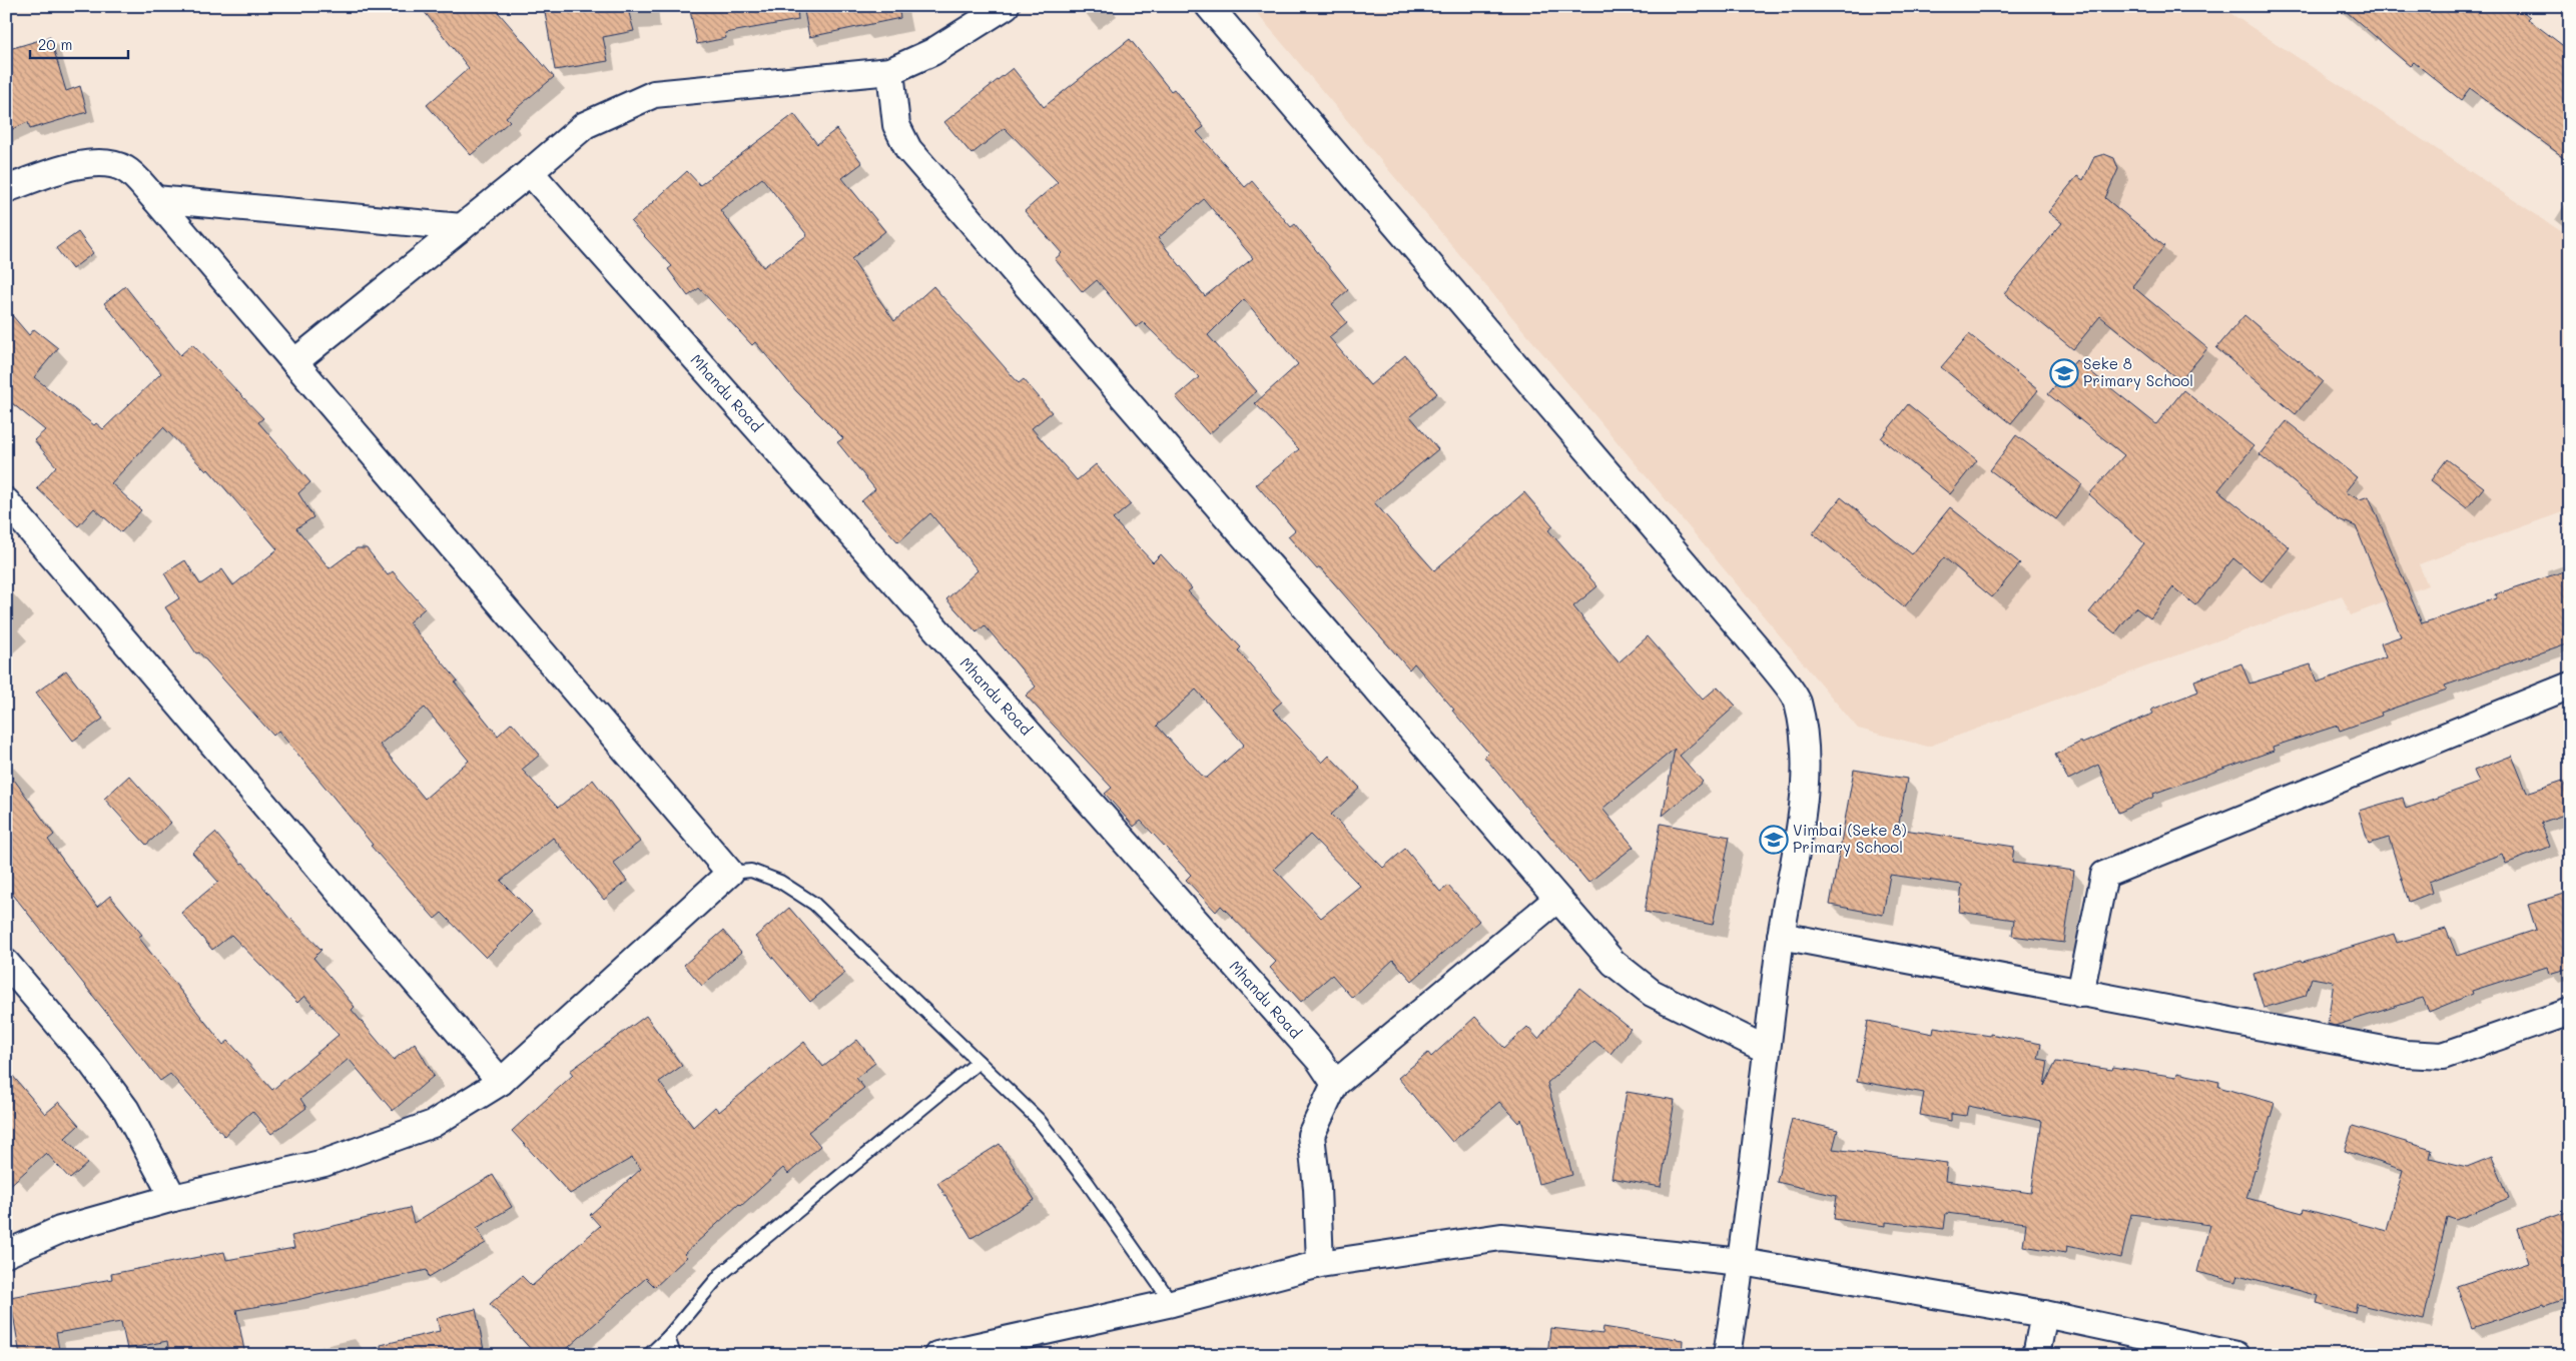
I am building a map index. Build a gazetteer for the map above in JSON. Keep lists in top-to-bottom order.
{
  "streets": {
    "street": ["Mhandu Road"]
  },
  "places": {
    "school or university": ["Seke 8 Primary School", "Vimbai (Seke 8) Primary School"]
  },
  "scale_bar": "20 m"
}
